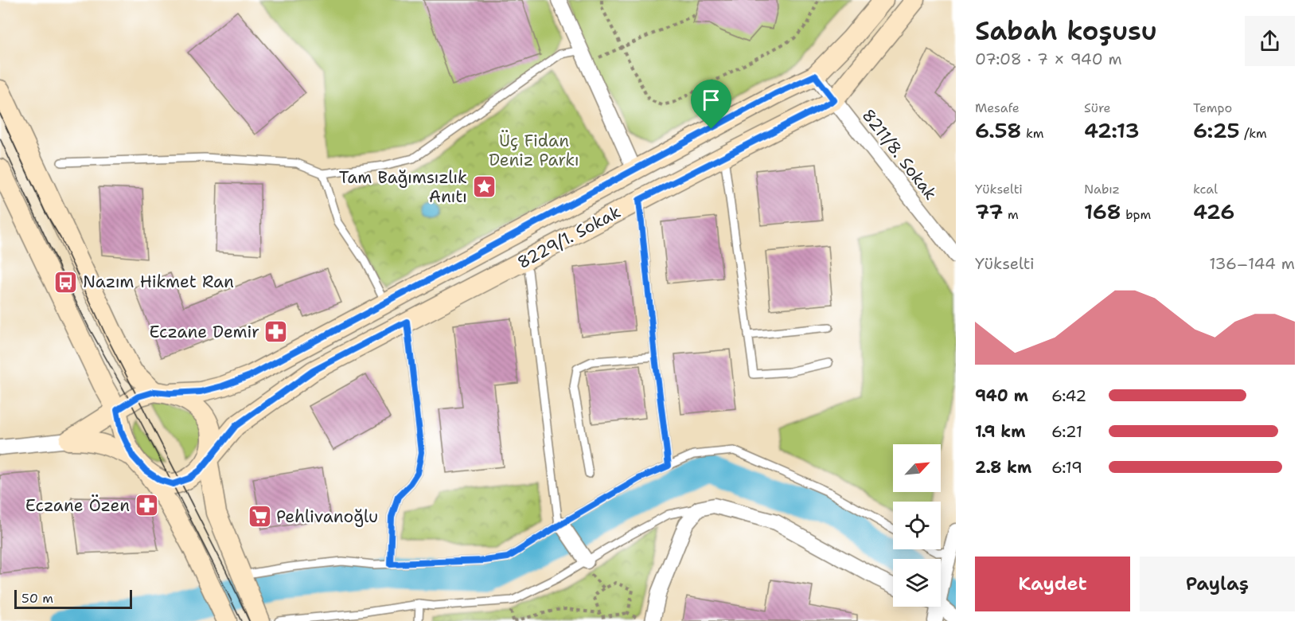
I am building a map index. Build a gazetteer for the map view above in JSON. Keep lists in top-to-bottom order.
{
  "streets": {
    "street": ["8211/8. Sokak", "8229/1. Sokak"]
  },
  "crossings": [
    ["8211/8. Sokak", "8229/1. Sokak"]
  ],
  "parks": ["Üç Fidan Deniz Parkı"],
  "places": {
    "place": ["Tam Bağımsızlık Anıtı"],
    "bus stop": ["Nazım Hikmet Ran"],
    "pharmacy": ["Eczane Demir", "Eczane Özen"],
    "supermarket": ["Pehlivanoğlu"]
  },
  "scale_bar": "50 m",
  "north": "top right",
  "page": {
    "heading": ["Sabah koşusu", "07:08 · 7 × 940 m"],
    "stats": [
      ["Mesafe", "6.58 km"],
      ["Süre", "42:13"],
      ["Tempo", "6:25 /km"],
      ["Yükselti", "77 m"],
      ["Nabız", "168 bpm"],
      ["kcal", "426"]
    ],
    "chart": ["Yükselti", "136–144 m"],
    "list": [
      {
        "name": "940 m",
        "note": "6:42"
      },
      {
        "name": "1.9 km",
        "note": "6:21"
      },
      {
        "name": "2.8 km",
        "note": "6:19"
      }
    ],
    "buttons": ["Kaydet", "Paylaş"],
    "scale": "50 m"
  }
}
